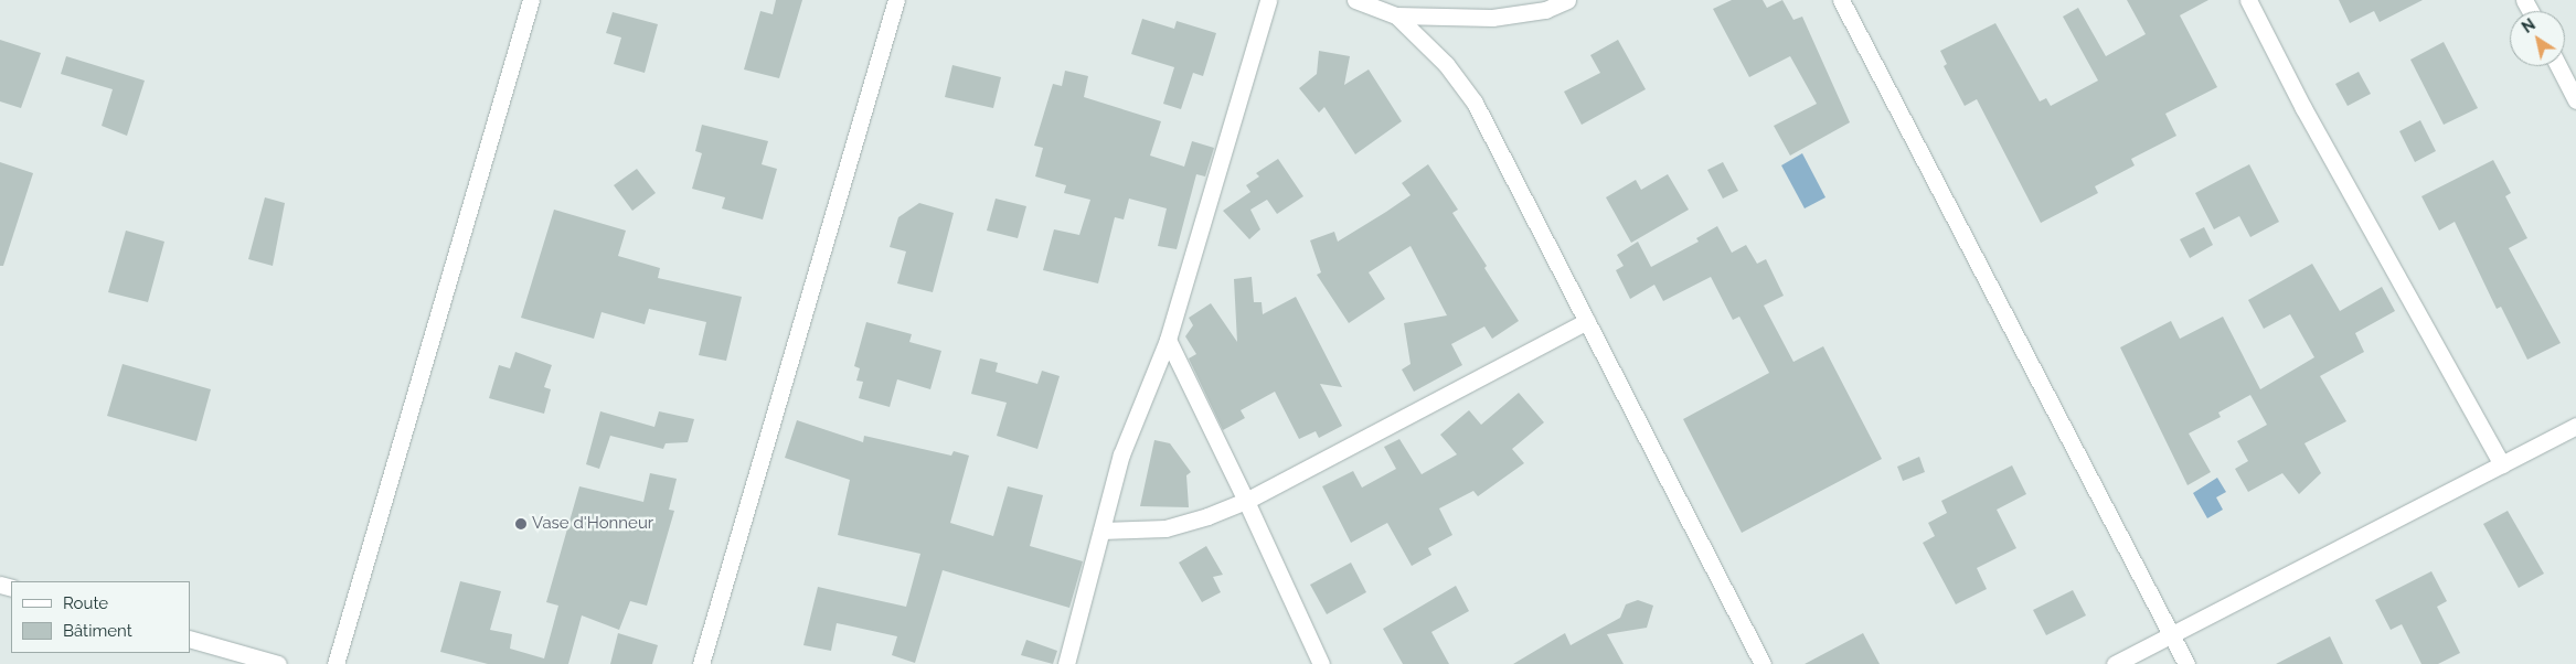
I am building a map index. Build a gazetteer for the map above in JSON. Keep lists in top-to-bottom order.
{
  "places": ["Vase d'Honneur"],
  "legend": ["Route", "Bâtiment"],
  "north": "top left"
}
